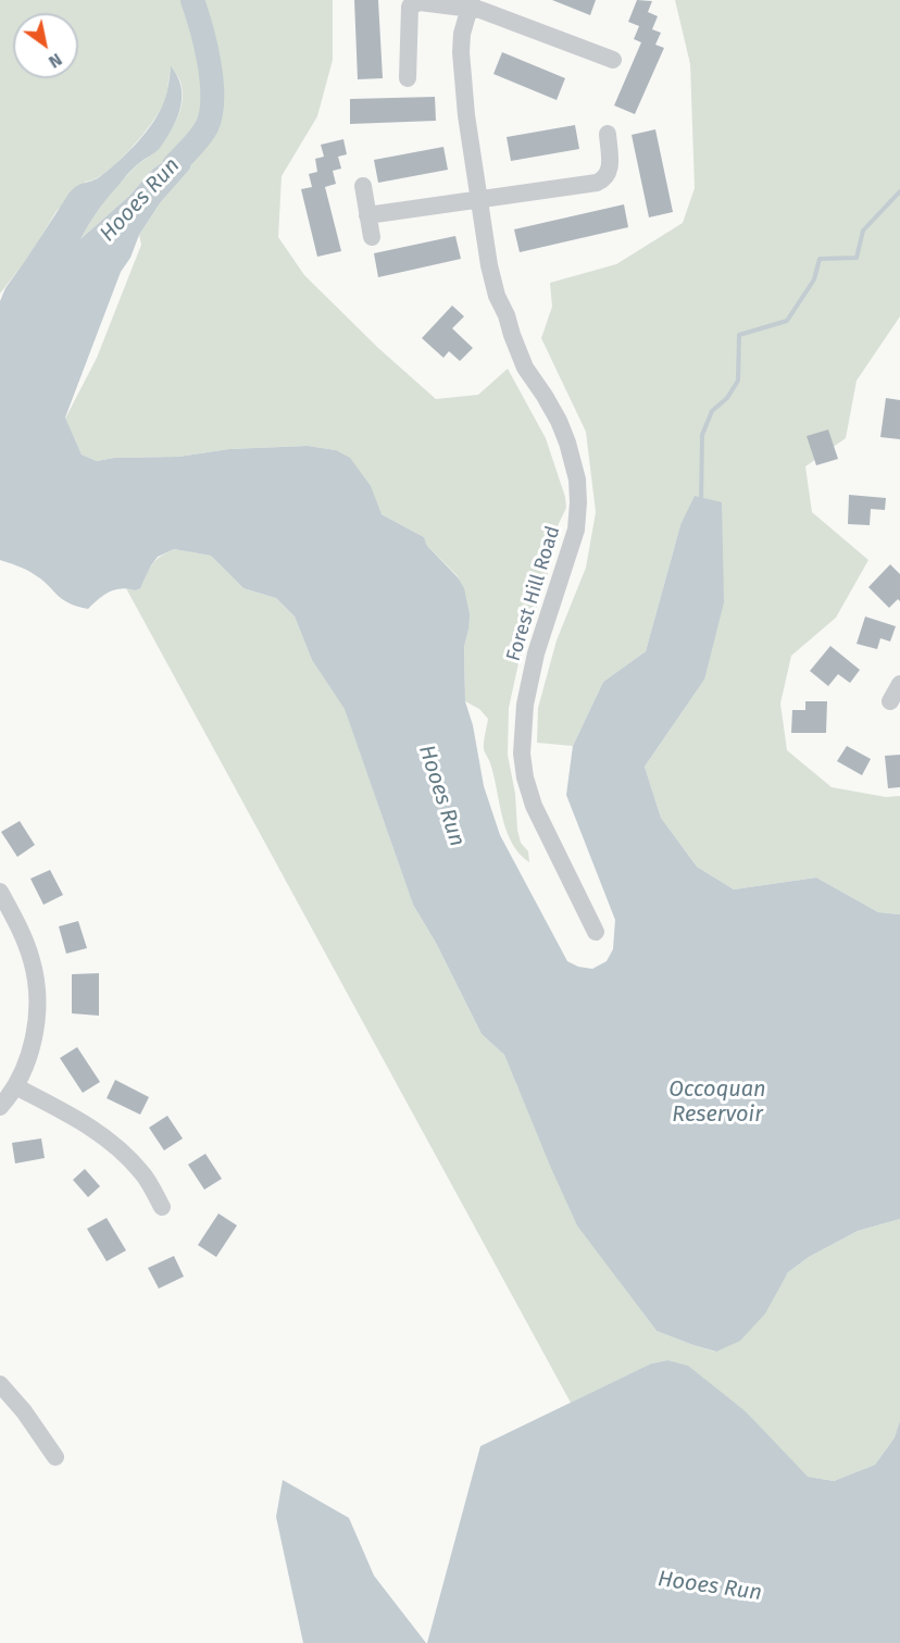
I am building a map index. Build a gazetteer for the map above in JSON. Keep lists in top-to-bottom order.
{
  "streets": {
    "street": ["Forest Hill Road"]
  },
  "water": ["Hooes Run", "Occoquan Reservoir"],
  "north": "bottom right"
}
